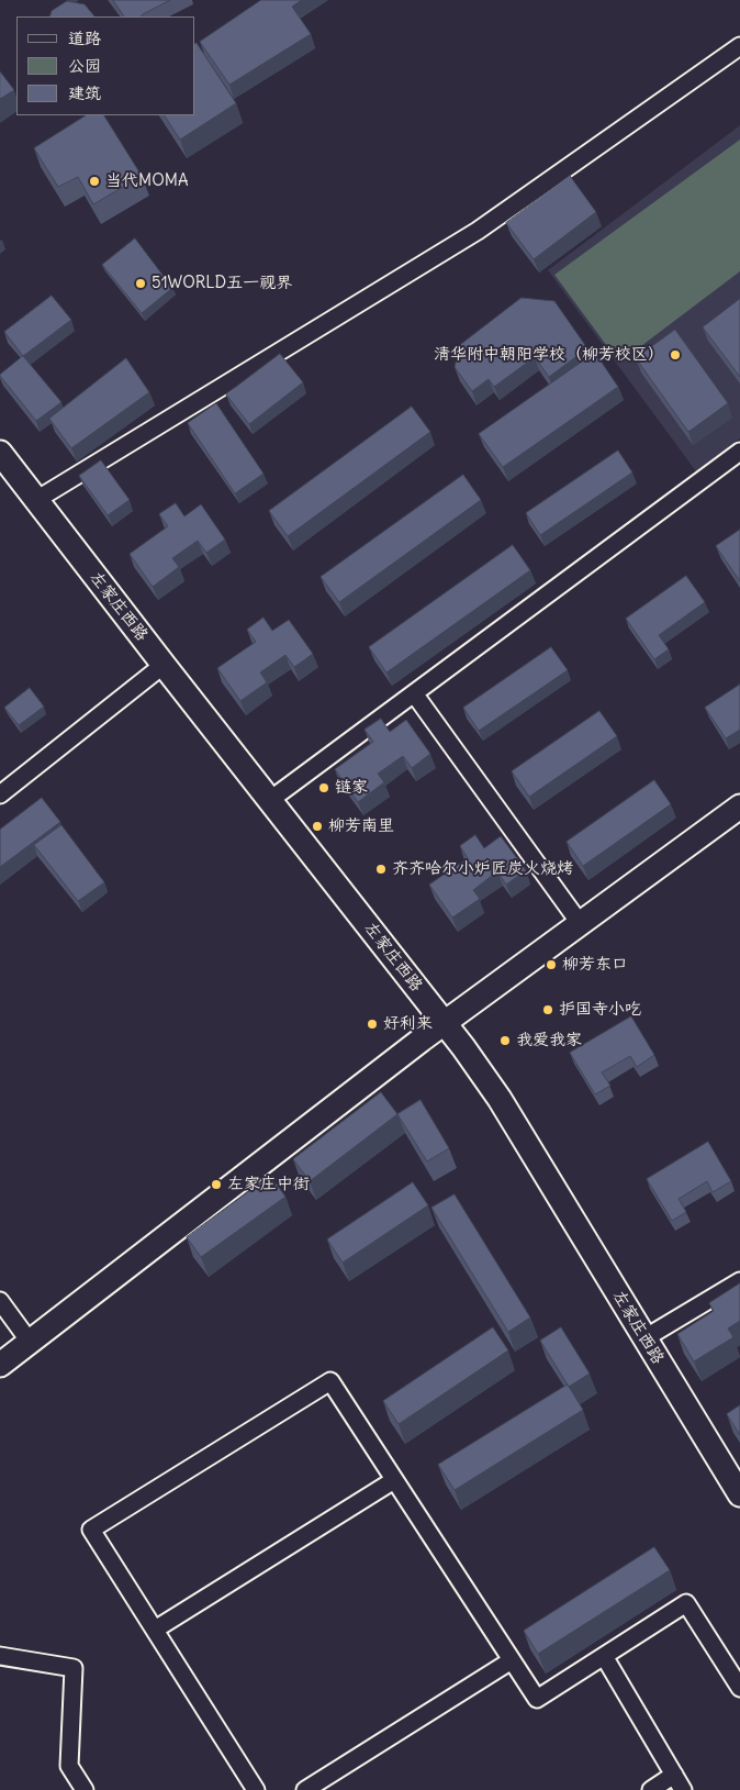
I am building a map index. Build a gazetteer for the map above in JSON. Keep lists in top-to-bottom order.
{
  "streets": {
    "street": ["左家庄西路"]
  },
  "places": [
    "当代MOMA",
    "51WORLD五一视界",
    "清华附中朝阳学校（柳芳校区）",
    "链家",
    "柳芳南里",
    "齐齐哈尔小炉匠炭火烧烤",
    "柳芳东口",
    "护国寺小吃",
    "好利来",
    "我爱我家",
    "左家庄中街"
  ],
  "legend": ["道路", "公园", "建筑"]
}
